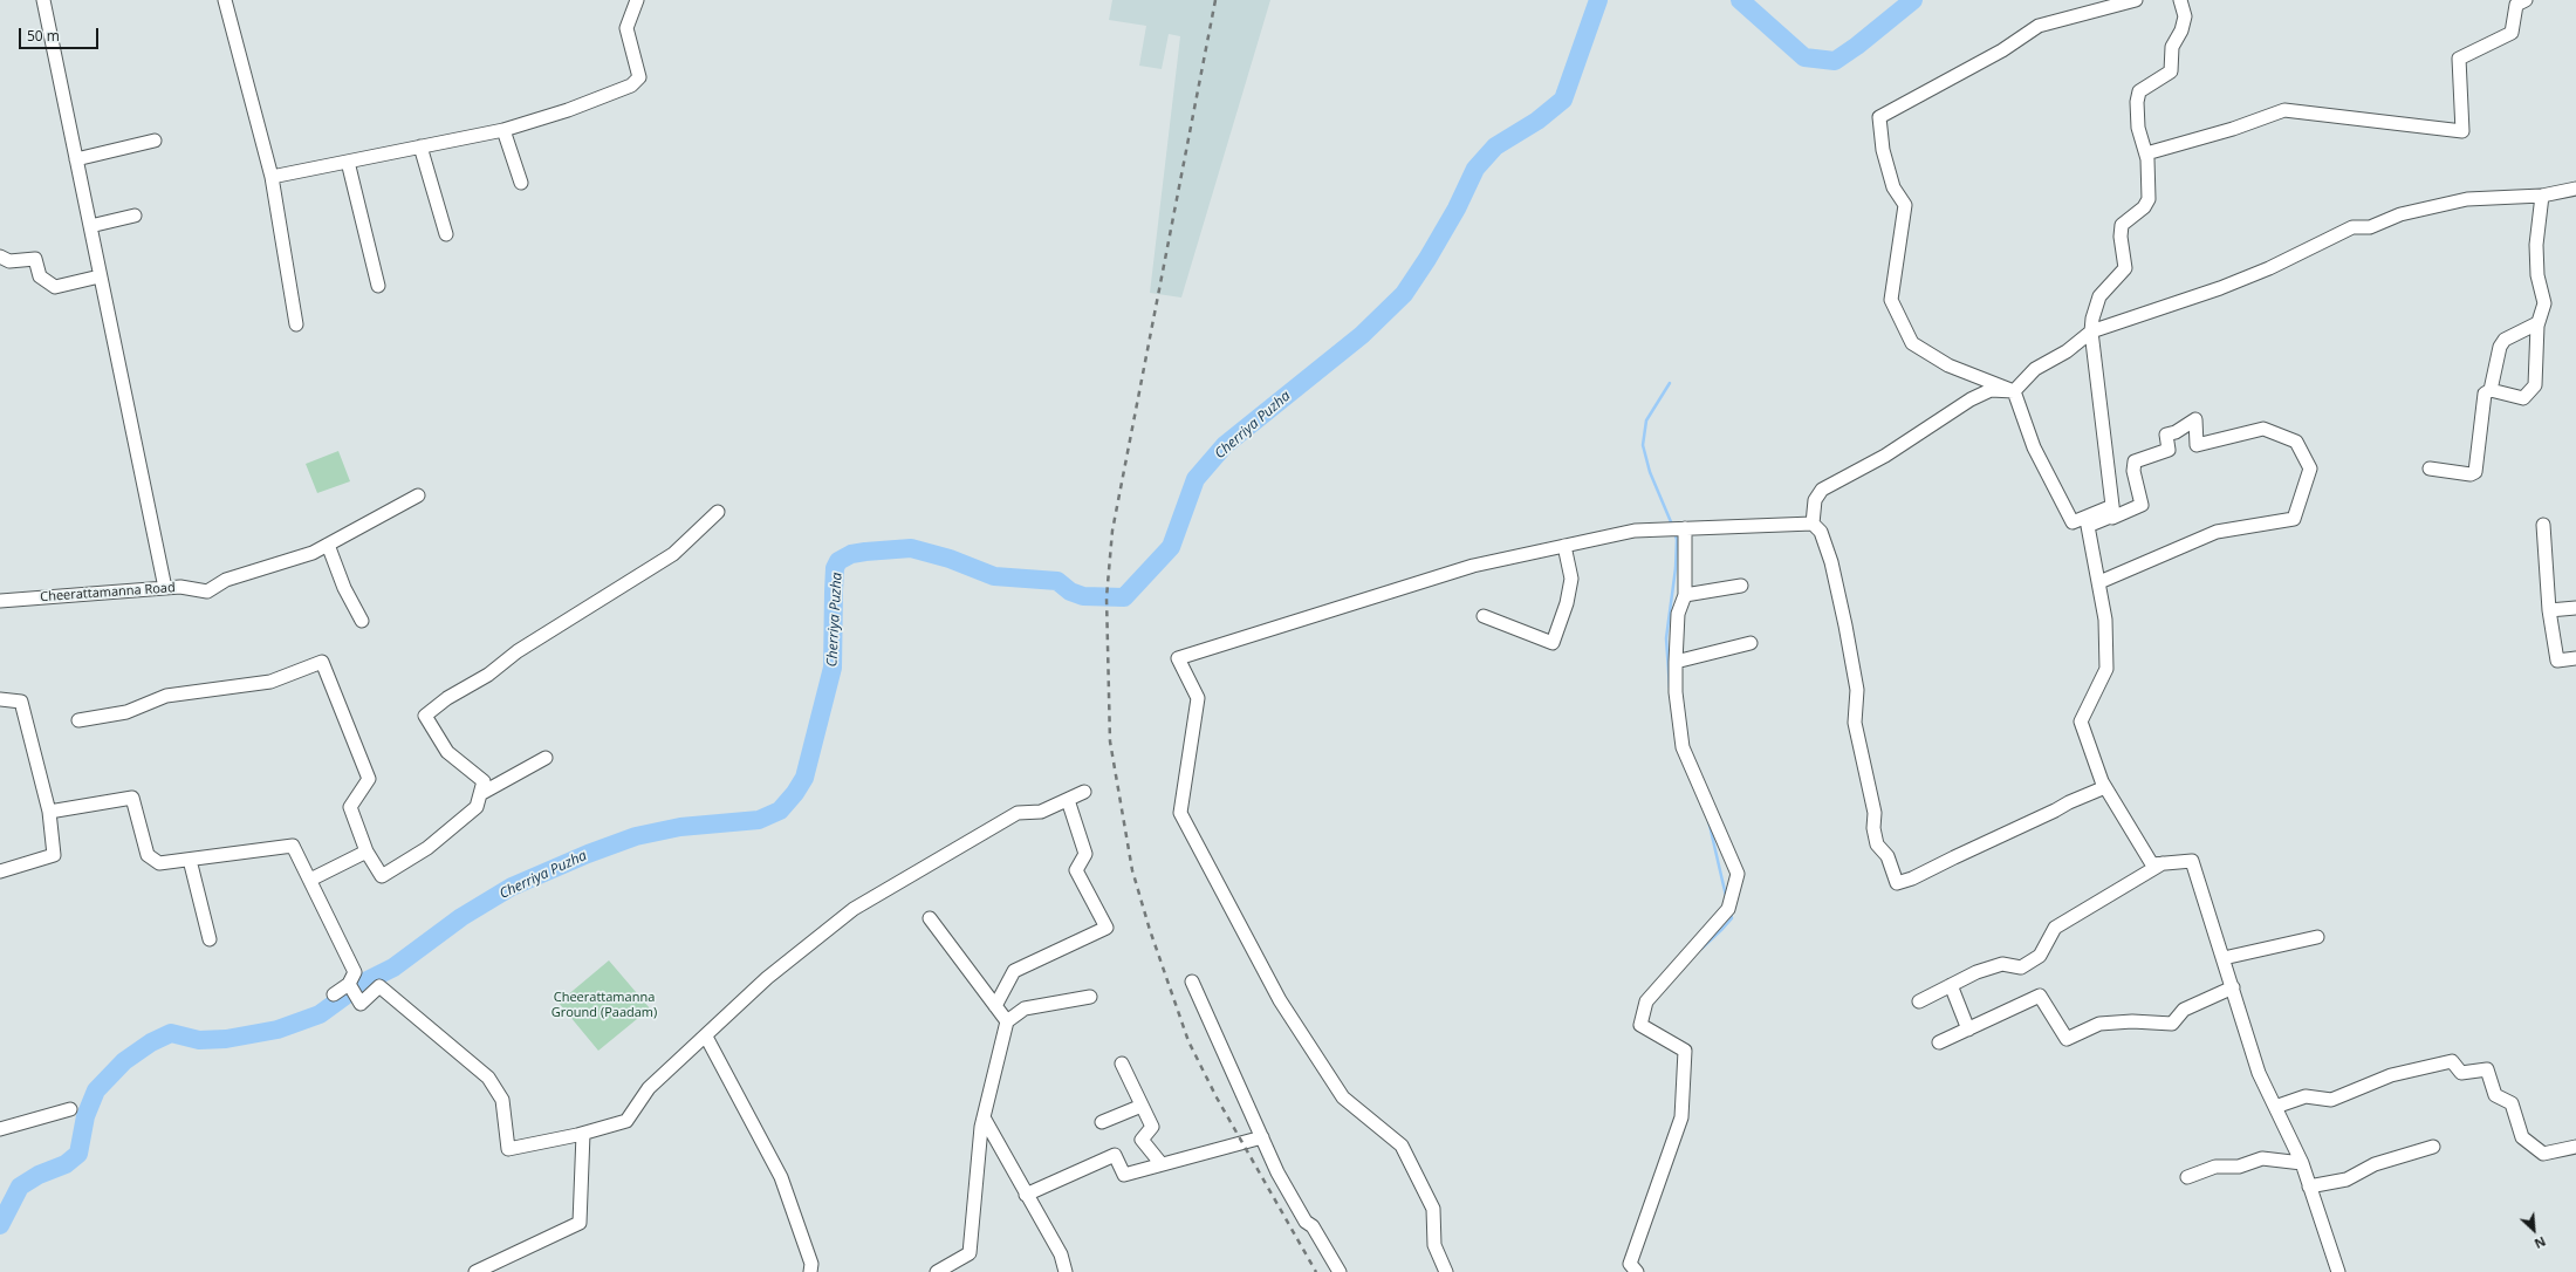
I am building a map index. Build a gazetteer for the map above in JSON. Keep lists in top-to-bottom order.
{
  "streets": {
    "street": ["Cheerattamanna Road"]
  },
  "water": ["Cherriya Puzha"],
  "parks": ["Cheerattamanna Ground (Paadam)"],
  "scale_bar": "50 m",
  "north": "bottom right"
}
